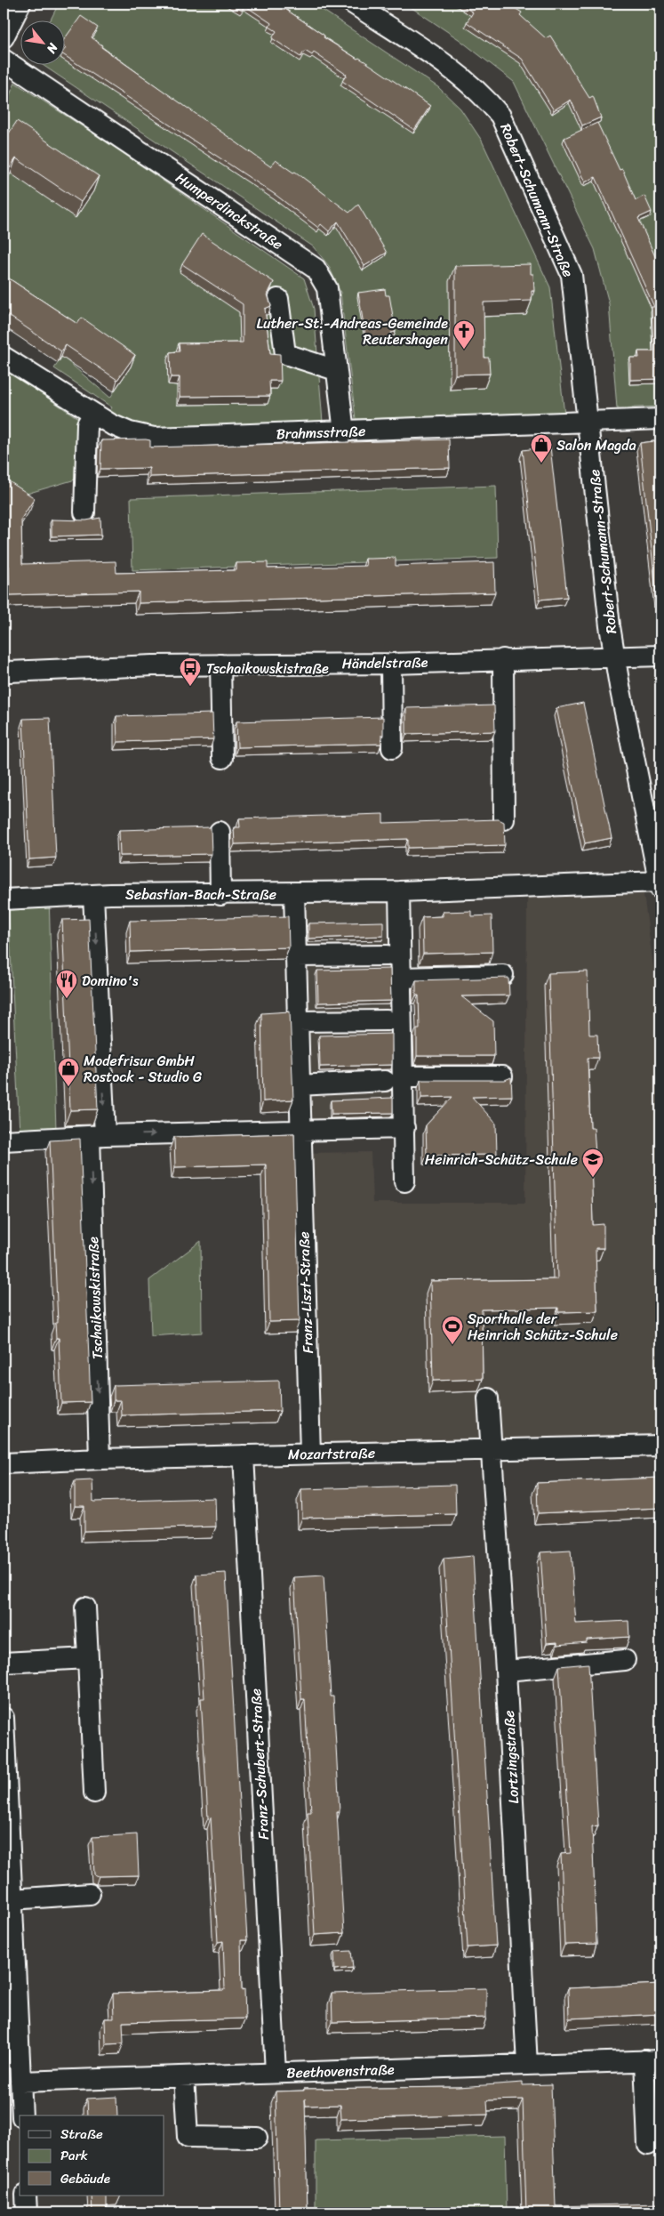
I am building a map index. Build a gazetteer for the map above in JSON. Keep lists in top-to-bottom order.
{
  "streets": {
    "street": [
      "Robert-Schumann-Straße",
      "Humperdinckstraße",
      "Brahmsstraße",
      "Händelstraße",
      "Sebastian-Bach-Straße",
      "Franz-Liszt-Straße",
      "Tschaikowskistraße",
      "Mozartstraße",
      "Lortzingstraße",
      "Franz-Schubert-Straße",
      "Beethovenstraße"
    ]
  },
  "crossings": [
    ["Robert-Schumann-Straße", "Brahmsstraße"],
    ["Robert-Schumann-Straße", "Händelstraße"],
    ["Robert-Schumann-Straße", "Sebastian-Bach-Straße"],
    ["Humperdinckstraße", "Brahmsstraße"],
    ["Sebastian-Bach-Straße", "Franz-Liszt-Straße"],
    ["Sebastian-Bach-Straße", "Tschaikowskistraße"],
    ["Franz-Liszt-Straße", "Mozartstraße"],
    ["Tschaikowskistraße", "Mozartstraße"],
    ["Mozartstraße", "Lortzingstraße"],
    ["Mozartstraße", "Franz-Schubert-Straße"],
    ["Lortzingstraße", "Beethovenstraße"],
    ["Franz-Schubert-Straße", "Beethovenstraße"]
  ],
  "one_way": ["Tschaikowskistraße"],
  "places": {
    "church": ["Luther-St.-Andreas-Gemeinde Reutershagen"],
    "shop": ["Salon Magda", "Modefrisur GmbH Rostock - Studio G"],
    "bus stop": ["Tschaikowskistraße"],
    "restaurant": ["Domino's"],
    "school or university": ["Heinrich-Schütz-Schule"],
    "sports": ["Sporthalle der Heinrich Schütz-Schule"]
  },
  "legend": ["Straße", "Park", "Gebäude"],
  "north": "bottom right"
}
